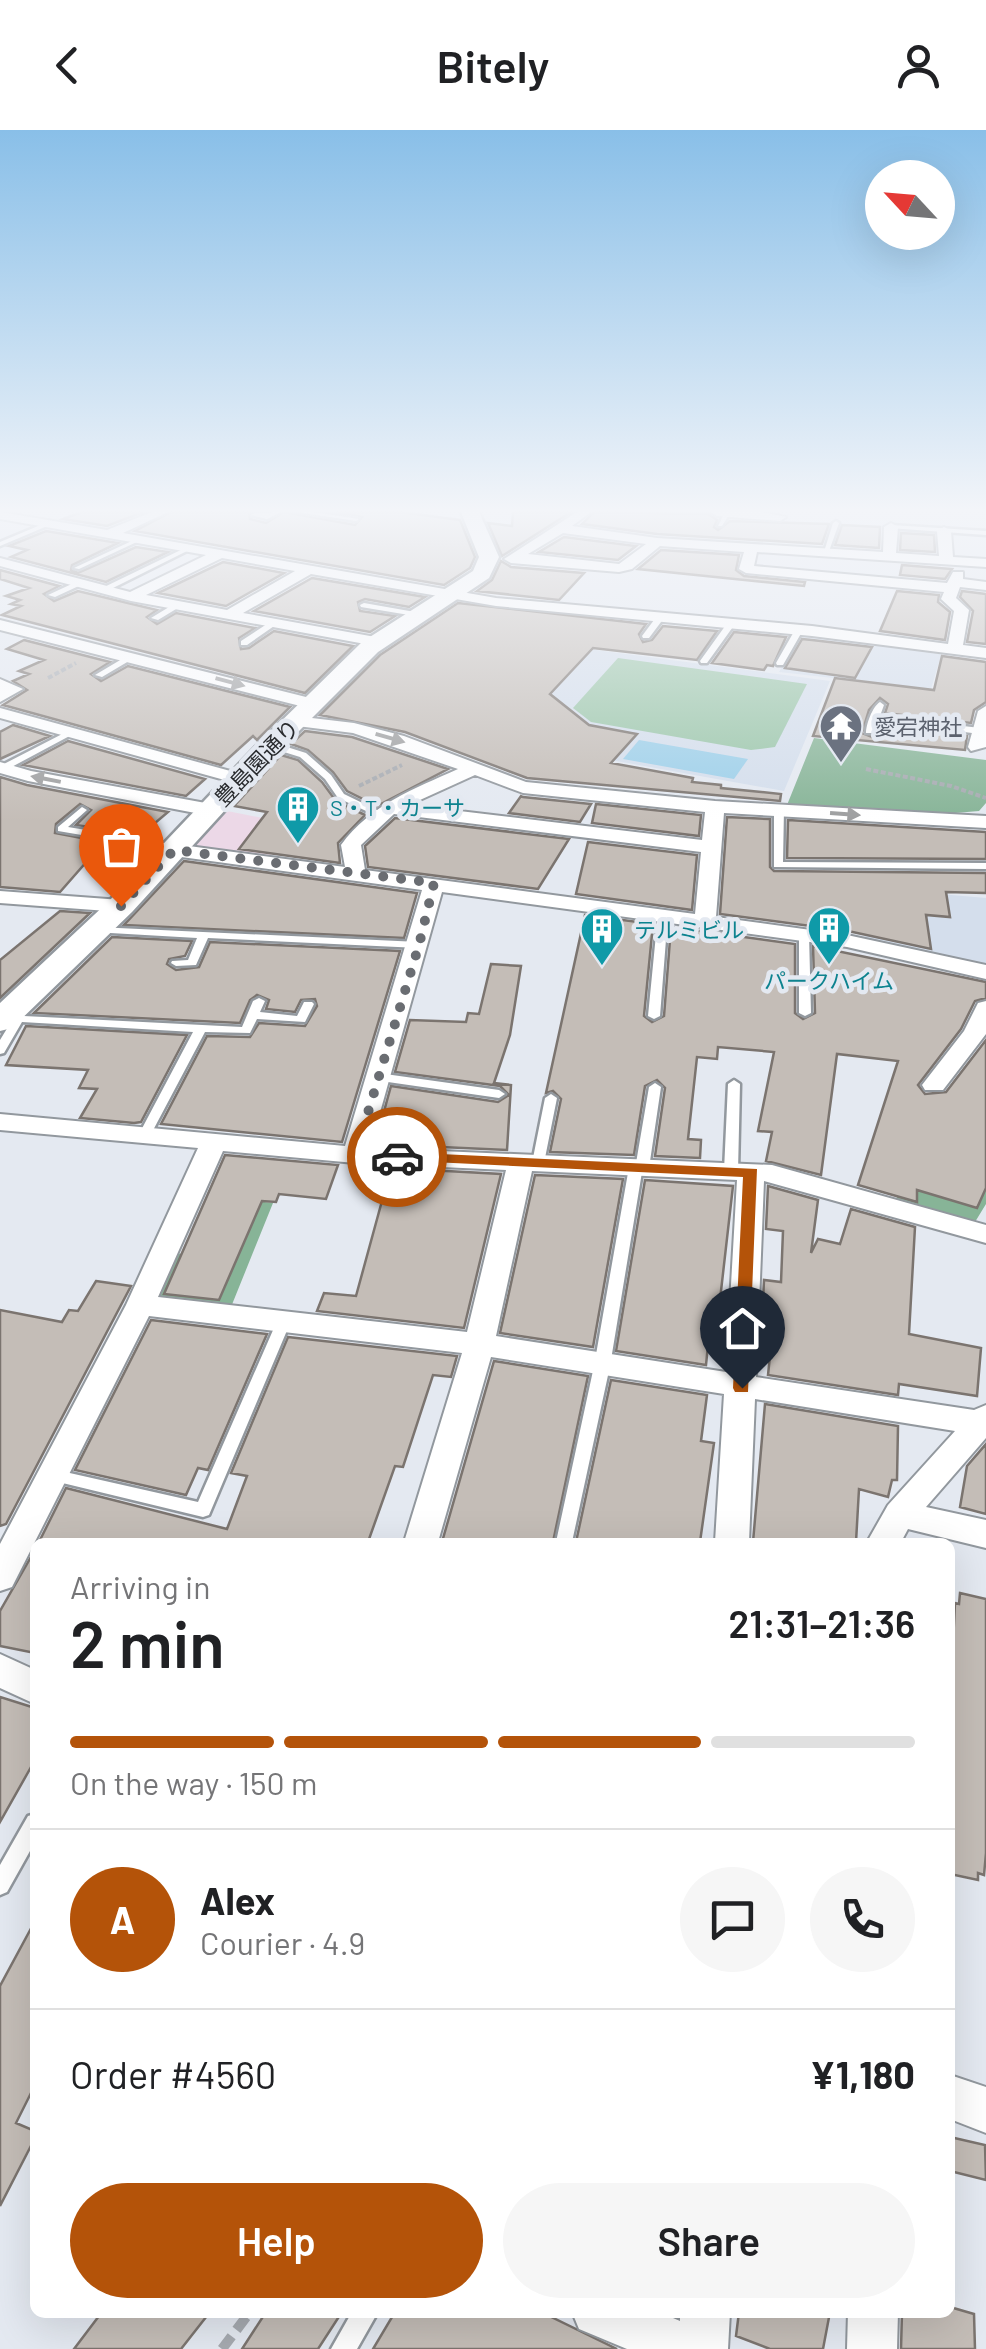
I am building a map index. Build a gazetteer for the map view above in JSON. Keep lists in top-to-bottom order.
{
  "streets": {
    "street": ["豊島園通り"]
  },
  "places": {
    "temple": ["愛宕神社"],
    "building": ["S・T・カーサ", "パークハイム", "テルミビル"]
  },
  "north": "top left",
  "page": {
    "header": "Bitely",
    "heading": ["2 min", "Arriving in", "21:31–21:36"],
    "panel": [
      "Alex",
      "Courier · 4.9",
      "Order #4560",
      "¥1,180"
    ],
    "bar": "On the way · 150 m",
    "round": "A",
    "buttons": ["Help", "Share"]
  }
}
